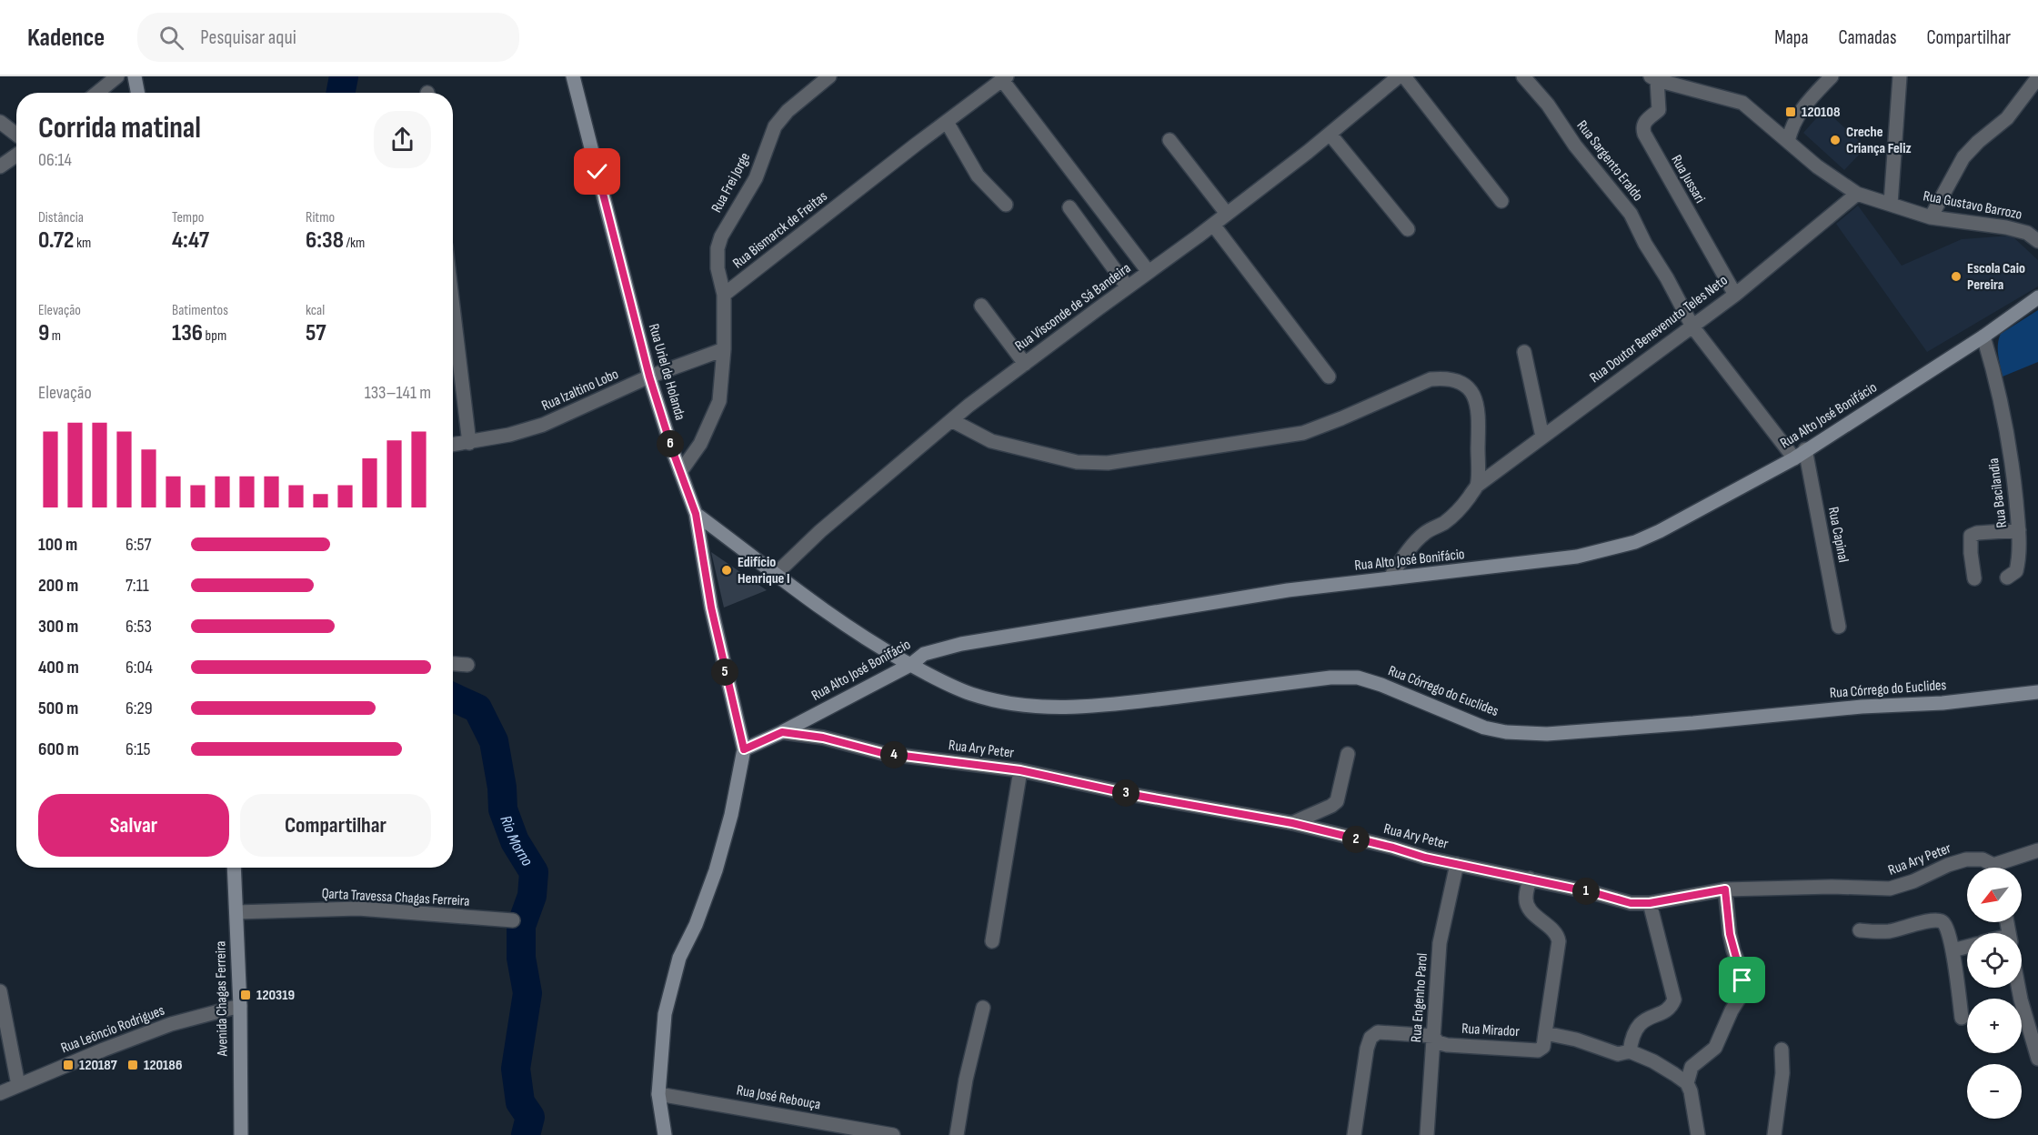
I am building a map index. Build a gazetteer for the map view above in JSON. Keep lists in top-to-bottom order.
{
  "streets": {
    "main road": [
      "Rua Uriel de Holanda",
      "Rua Alto José Bonifácio",
      "Rua Córrego do Euclides",
      "Avenida Chagas Ferreira"
    ],
    "street": [
      "Rua Sargento Eraldo",
      "Rua Jussari",
      "Rua Frei Jorge",
      "Rua Gustavo Barrozo",
      "Rua Bismarck de Freitas",
      "Rua Visconde de Sá Bandeira",
      "Rua Doutor Benevenuto Teles Neto",
      "Rua Izaltino Lobo",
      "Rua Bacilandia",
      "Rua Capinal",
      "Rua Ary Peter",
      "Qarta Travessa Chagas Ferreira",
      "Rua Engenho Parol",
      "Rua Leôncio Rodrigues",
      "Rua Mirador",
      "Rua José Rebouça"
    ]
  },
  "crossings": [
    ["Rua Sargento Eraldo", "Rua Doutor Benevenuto Teles Neto"],
    ["Rua Sargento Eraldo", "Rua Alto José Bonifácio"],
    ["Rua Sargento Eraldo", "Rua Capinal"],
    ["Rua Jussari", "Rua Doutor Benevenuto Teles Neto"],
    ["Rua Frei Jorge", "Rua Bismarck de Freitas"],
    ["Rua Gustavo Barrozo", "Rua Doutor Benevenuto Teles Neto"],
    ["Rua Uriel de Holanda", "Rua Izaltino Lobo"],
    ["Rua Uriel de Holanda", "Rua Alto José Bonifácio"],
    ["Rua Alto José Bonifácio", "Rua Bacilandia"],
    ["Rua Alto José Bonifácio", "Rua Capinal"],
    ["Rua Alto José Bonifácio", "Rua Córrego do Euclides"],
    ["Rua Alto José Bonifácio", "Rua Ary Peter"],
    ["Rua Ary Peter", "Rua Engenho Parol"],
    ["Qarta Travessa Chagas Ferreira", "Avenida Chagas Ferreira"],
    ["Rua Engenho Parol", "Rua Mirador"],
    ["Avenida Chagas Ferreira", "Rua Leôncio Rodrigues"]
  ],
  "water": ["Rio Morno"],
  "places": {
    "transit": [
      "120108",
      "120319",
      "120187",
      "120186"
    ],
    "other": ["Creche Criança Feliz", "Escola Caio Pereira", "Edifício Henrique I"]
  },
  "north": "bottom left",
  "page": {
    "header": "Kadence",
    "search": "Pesquisar aqui",
    "nav": ["Mapa", "Camadas", "Compartilhar"],
    "heading": ["Corrida matinal", "06:14"],
    "stats": [
      ["Distância", "0.72 km"],
      ["Tempo", "4:47"],
      ["Ritmo", "6:38 /km"],
      ["Elevação", "9 m"],
      ["Batimentos", "136 bpm"],
      ["kcal", "57"]
    ],
    "chart": ["Elevação", "133–141 m"],
    "pins": [
      "6",
      "5",
      "4",
      "3",
      "2",
      "1"
    ],
    "list": [
      {
        "name": "100 m",
        "note": "6:57"
      },
      {
        "name": "200 m",
        "note": "7:11"
      },
      {
        "name": "300 m",
        "note": "6:53"
      },
      {
        "name": "400 m",
        "note": "6:04"
      },
      {
        "name": "500 m",
        "note": "6:29"
      },
      {
        "name": "600 m",
        "note": "6:15"
      }
    ],
    "buttons": ["Salvar", "Compartilhar"],
    "map_buttons": ["+", "−"]
  }
}
